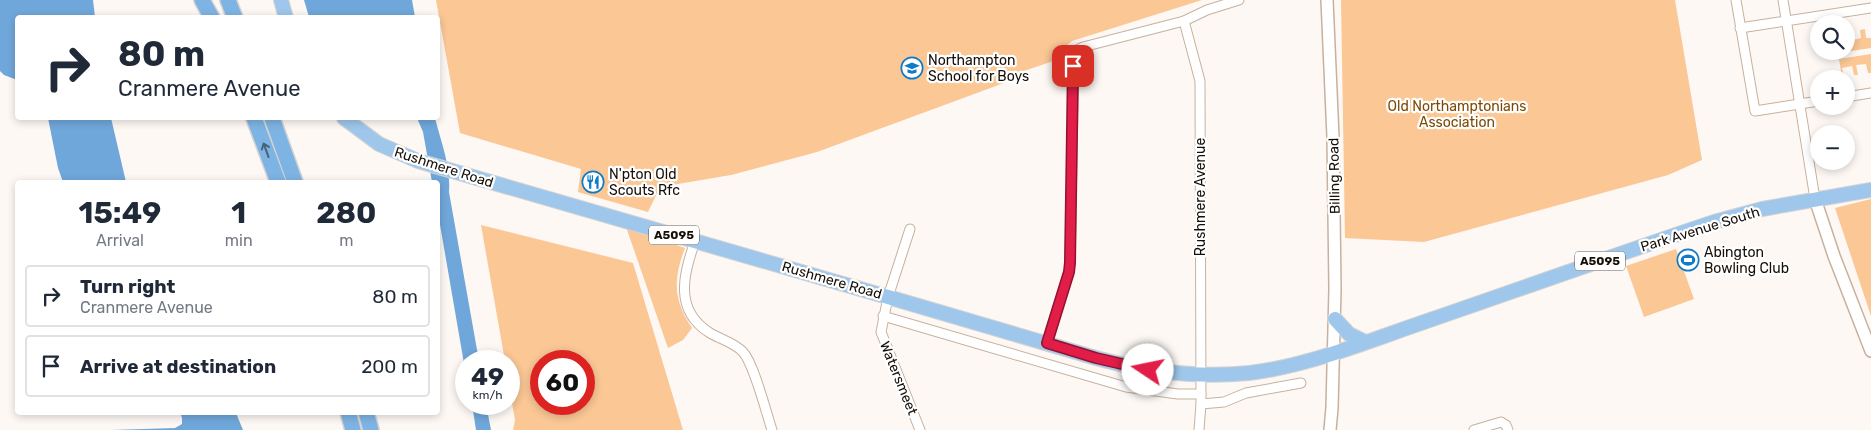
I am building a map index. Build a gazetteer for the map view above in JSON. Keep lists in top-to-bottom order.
{
  "streets": {
    "main road": ["Rushmere Road", "Park Avenue South", "A5095"],
    "street": ["Billing Road", "Rushmere Avenue", "Watersmeet"]
  },
  "crossings": [
    ["Rushmere Road", "Billing Road"],
    ["Rushmere Road", "Rushmere Avenue"],
    ["Rushmere Road", "Park Avenue South"],
    ["Rushmere Road", "Watersmeet"],
    ["Billing Road", "Park Avenue South"]
  ],
  "parks": ["Old Northamptonians Association"],
  "places": {
    "school or university": ["Northampton School for Boys"],
    "restaurant": ["N'pton Old Scouts Rfc"],
    "sports": ["Abington Bowling Club"]
  },
  "page": {
    "map_buttons": ["+", "−"],
    "turn": ["80 m", "Cranmere Avenue"],
    "eta": [
      "15:49",
      "Arrival",
      "1",
      "min",
      "280",
      "m"
    ],
    "list": [
      {
        "name": "Turn right",
        "note": "Cranmere Avenue",
        "value": "80 m"
      },
      {
        "name": "Arrive at destination",
        "value": "200 m"
      }
    ],
    "speed": "49 km/h",
    "limit": "60"
  }
}
